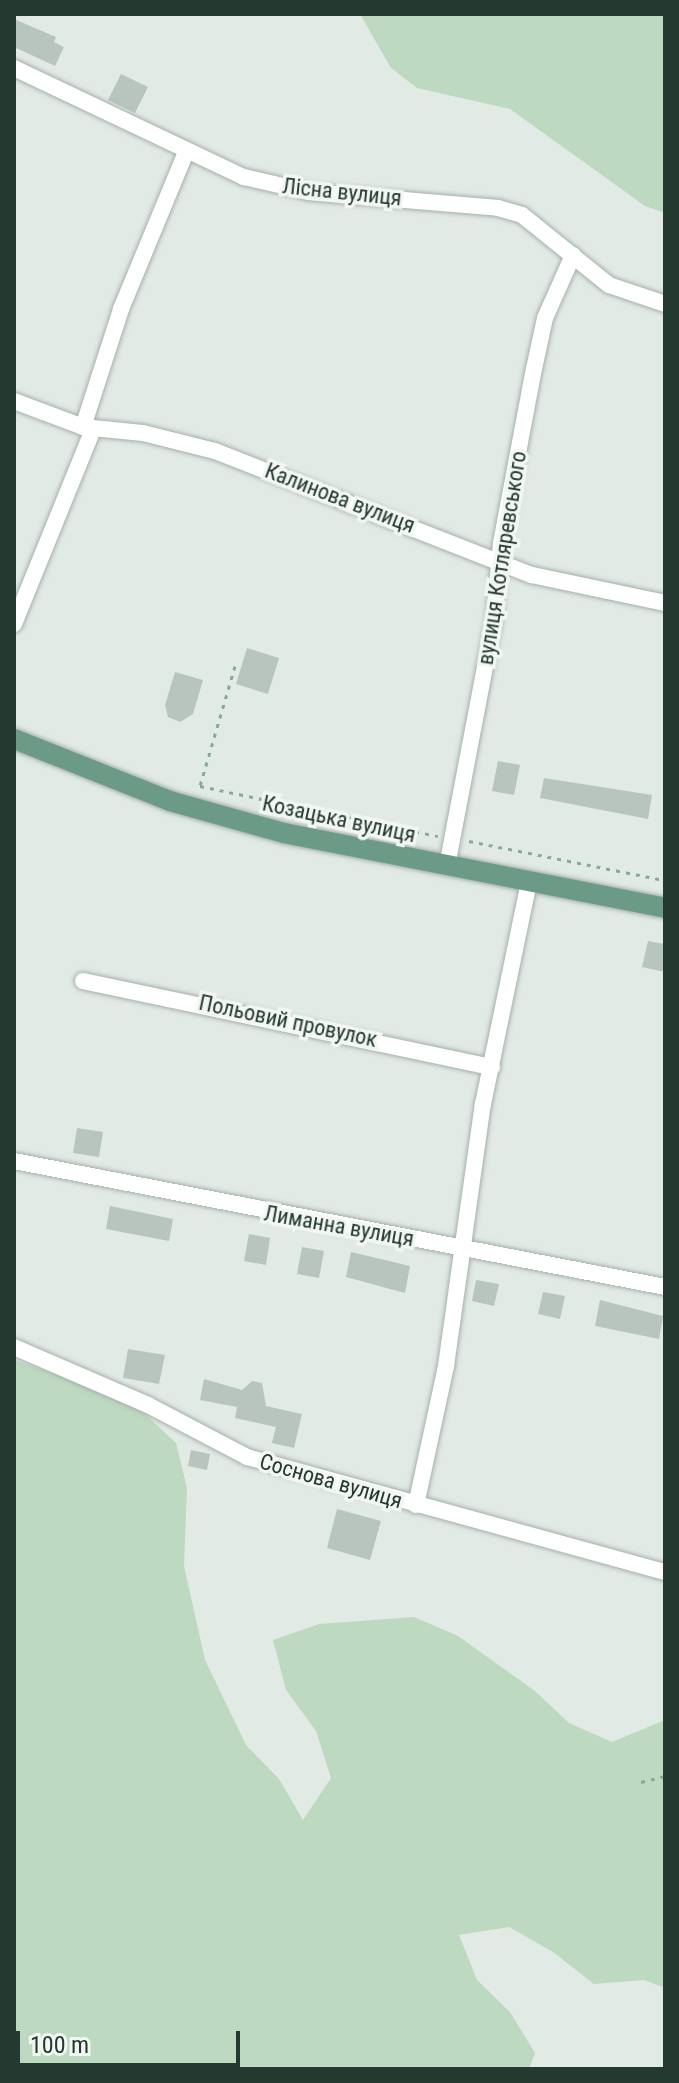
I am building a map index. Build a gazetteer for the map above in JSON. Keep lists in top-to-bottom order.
{
  "streets": {
    "main road": ["Козацька вулиця"],
    "street": [
      "Лісна вулиця",
      "Калинова вулиця",
      "вулиця Котляревського",
      "Польовий провулок",
      "Лиманна вулиця",
      "Соснова вулиця"
    ]
  },
  "crossings": [
    ["Лісна вулиця", "вулиця Котляревського"],
    ["Калинова вулиця", "вулиця Котляревського"],
    ["вулиця Котляревського", "Козацька вулиця"]
  ],
  "scale_bar": "100 m"
}
